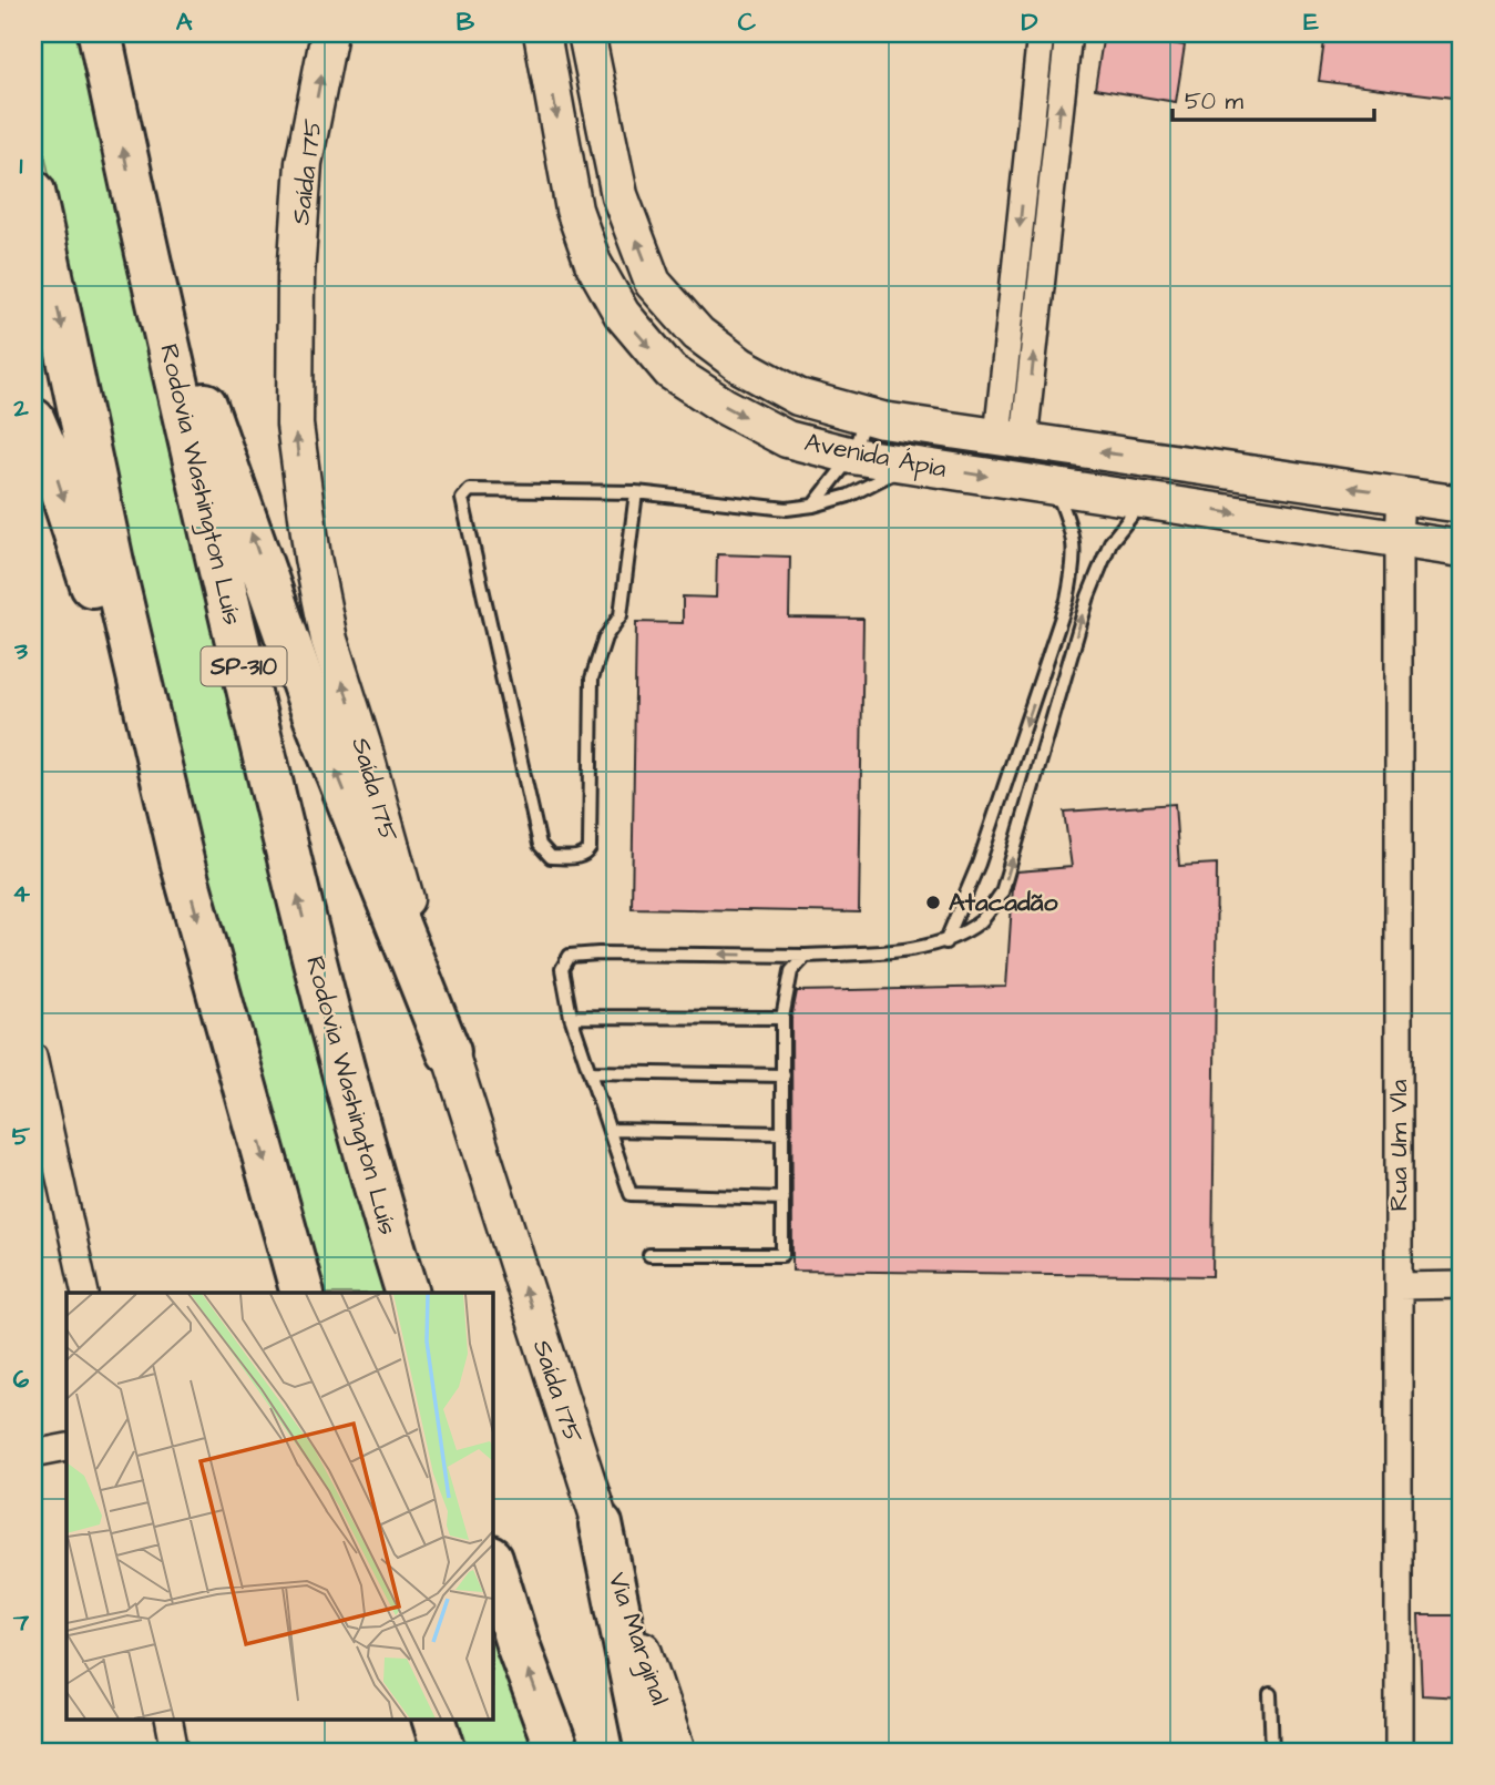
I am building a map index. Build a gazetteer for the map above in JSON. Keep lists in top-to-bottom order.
{
  "streets": {
    "highway": ["Rodovia Washington Luís", "SP-310"],
    "street": [
      "Saída 175",
      "Avenida Ápia",
      "Rua Um Vla",
      "Via Marginal"
    ]
  },
  "crossings": [
    ["Saída 175", "Via Marginal"],
    ["Avenida Ápia", "Rua Um Vla"]
  ],
  "one_way": ["Saída 175"],
  "places": ["Atacadão"],
  "scale_bar": "50 m",
  "grid": {
    "columns": [
      "A",
      "B",
      "C",
      "D",
      "E"
    ],
    "rows": [
      "1",
      "2",
      "3",
      "4",
      "5",
      "6",
      "7"
    ]
  }
}
